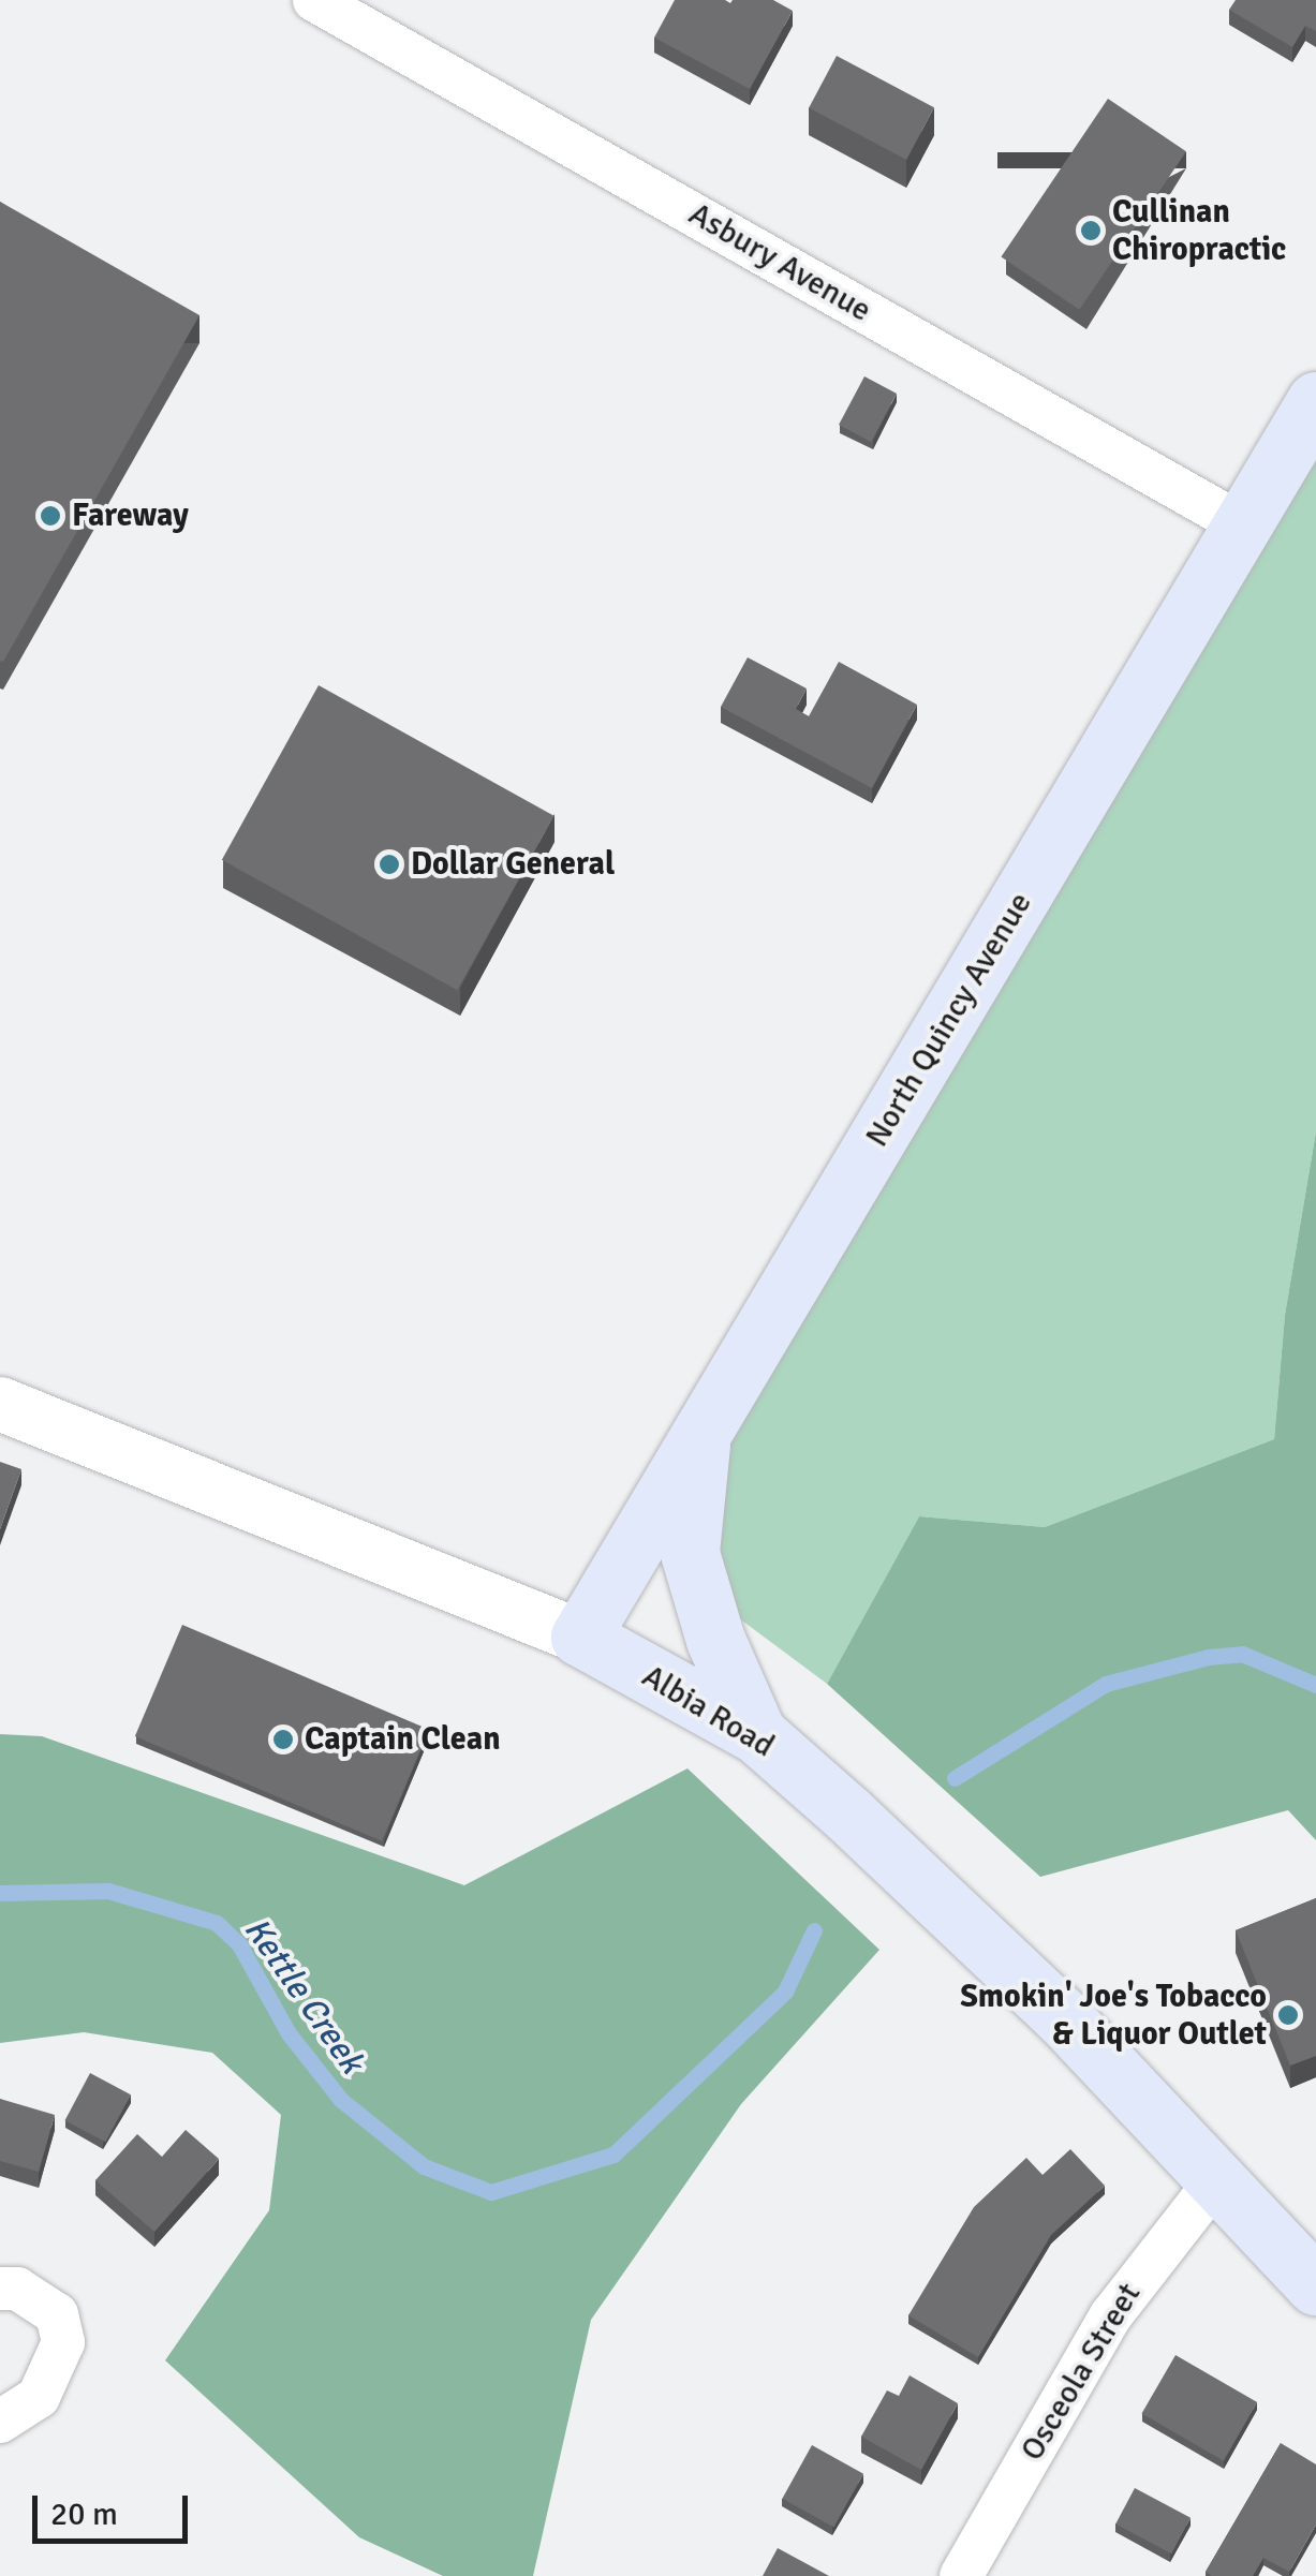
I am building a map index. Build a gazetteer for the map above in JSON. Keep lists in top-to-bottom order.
{
  "streets": {
    "main road": ["North Quincy Avenue", "Albia Road"],
    "street": ["Asbury Avenue", "Osceola Street"]
  },
  "crossings": [
    ["Asbury Avenue", "North Quincy Avenue"],
    ["North Quincy Avenue", "Albia Road"],
    ["Albia Road", "Osceola Street"]
  ],
  "water": ["Kettle Creek"],
  "places": [
    "Cullinan Chiropractic",
    "Fareway",
    "Dollar General",
    "Captain Clean",
    "Smokin' Joe's Tobacco & Liquor Outlet"
  ],
  "scale_bar": "20 m"
}
